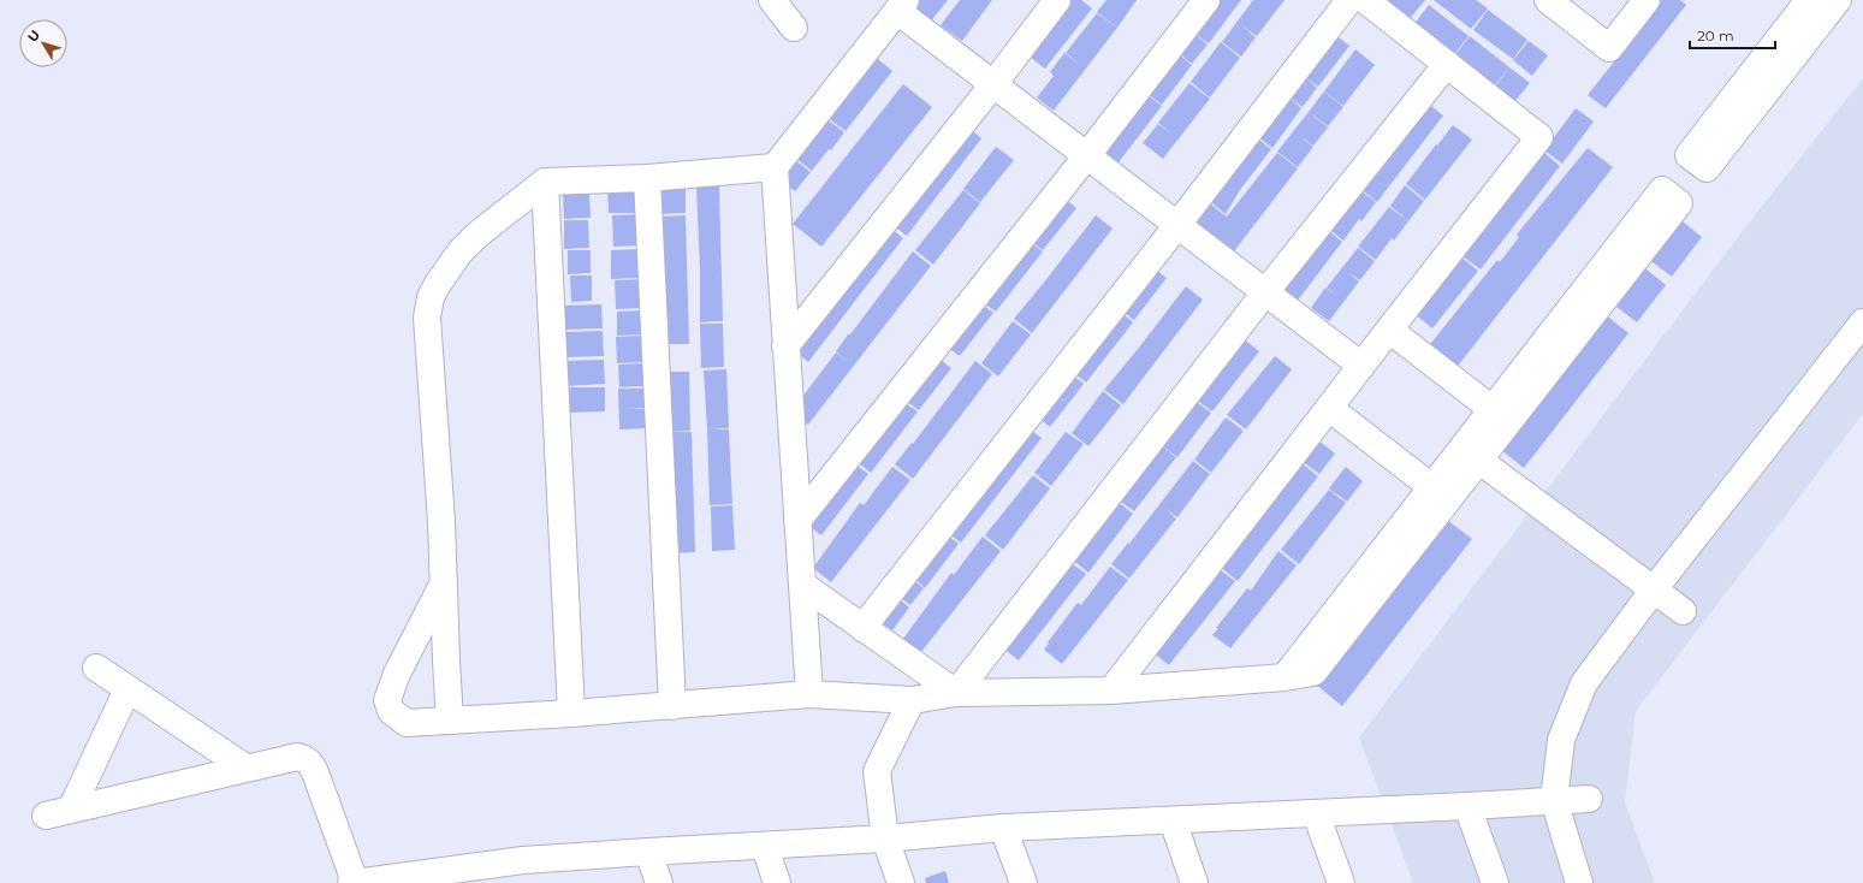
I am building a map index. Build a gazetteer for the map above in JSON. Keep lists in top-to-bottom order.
{
  "scale_bar": "20 m",
  "north": "top left"
}
